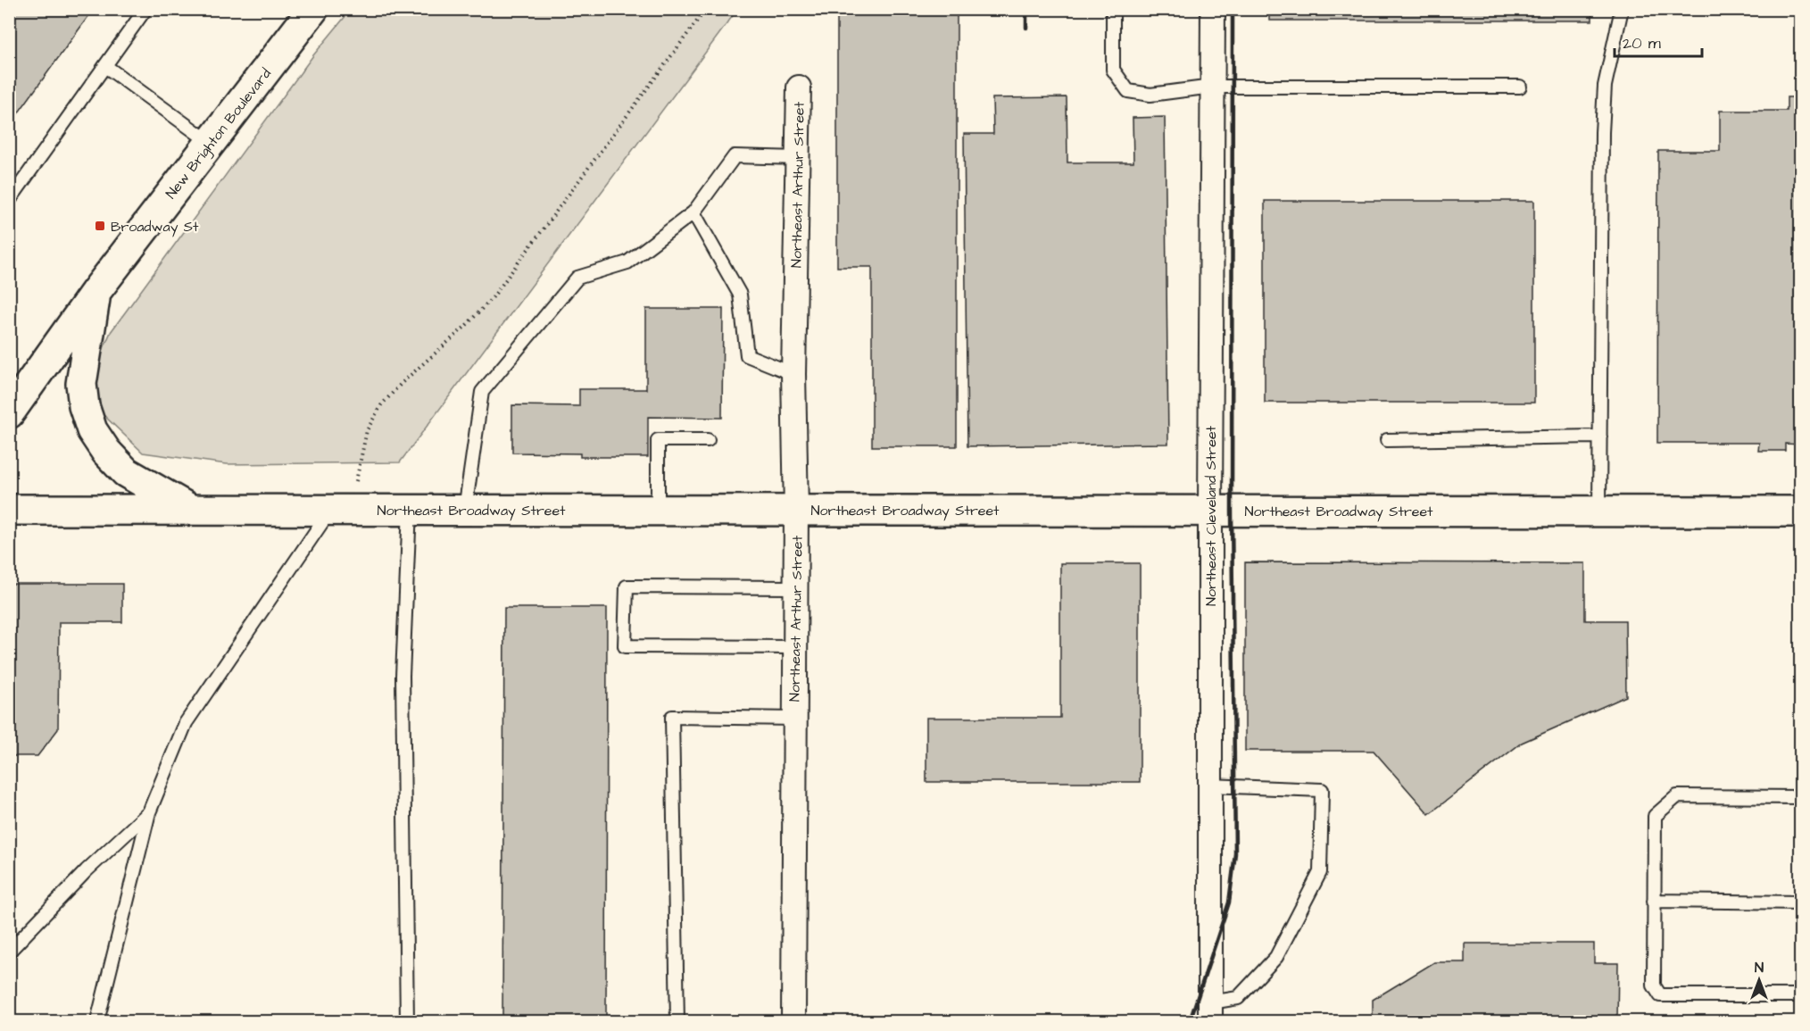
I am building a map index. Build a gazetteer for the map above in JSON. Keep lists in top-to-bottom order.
{
  "streets": {
    "main road": ["New Brighton Boulevard", "Northeast Broadway Street"],
    "street": ["Northeast Arthur Street", "Northeast Cleveland Street"]
  },
  "crossings": [
    ["Northeast Arthur Street", "Northeast Broadway Street"],
    ["Northeast Broadway Street", "Northeast Cleveland Street"]
  ],
  "places": {
    "transit": ["Broadway St"]
  },
  "scale_bar": "20 m",
  "north": "top"
}
